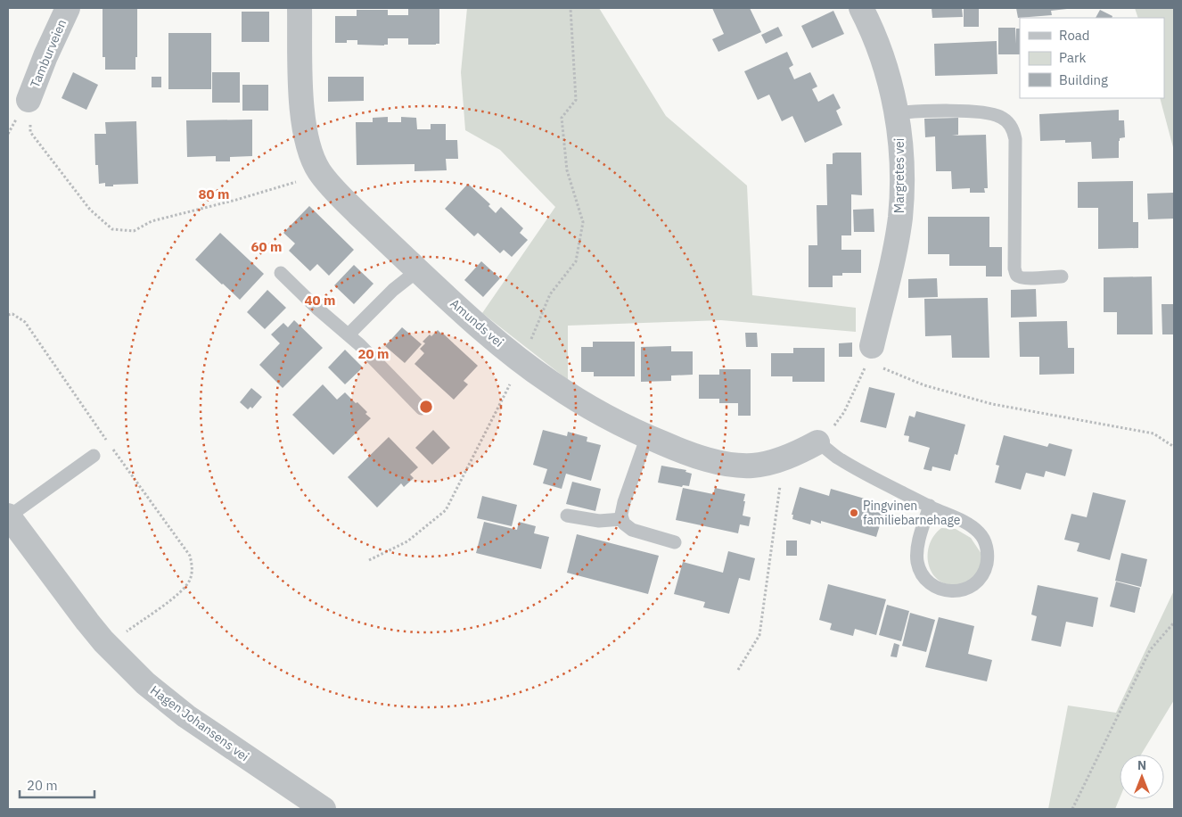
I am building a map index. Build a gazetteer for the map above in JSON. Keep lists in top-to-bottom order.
{
  "streets": {
    "street": [
      "Tamburveien",
      "Margretes vei",
      "Amunds vei",
      "Hagen Johansens vei"
    ]
  },
  "places": ["Pingvinen familiebarnehage"],
  "legend": ["Road", "Park", "Building"],
  "scale_bar": "20 m",
  "north": "top",
  "rings": [
    "80 m",
    "60 m",
    "40 m",
    "20 m"
  ]
}
